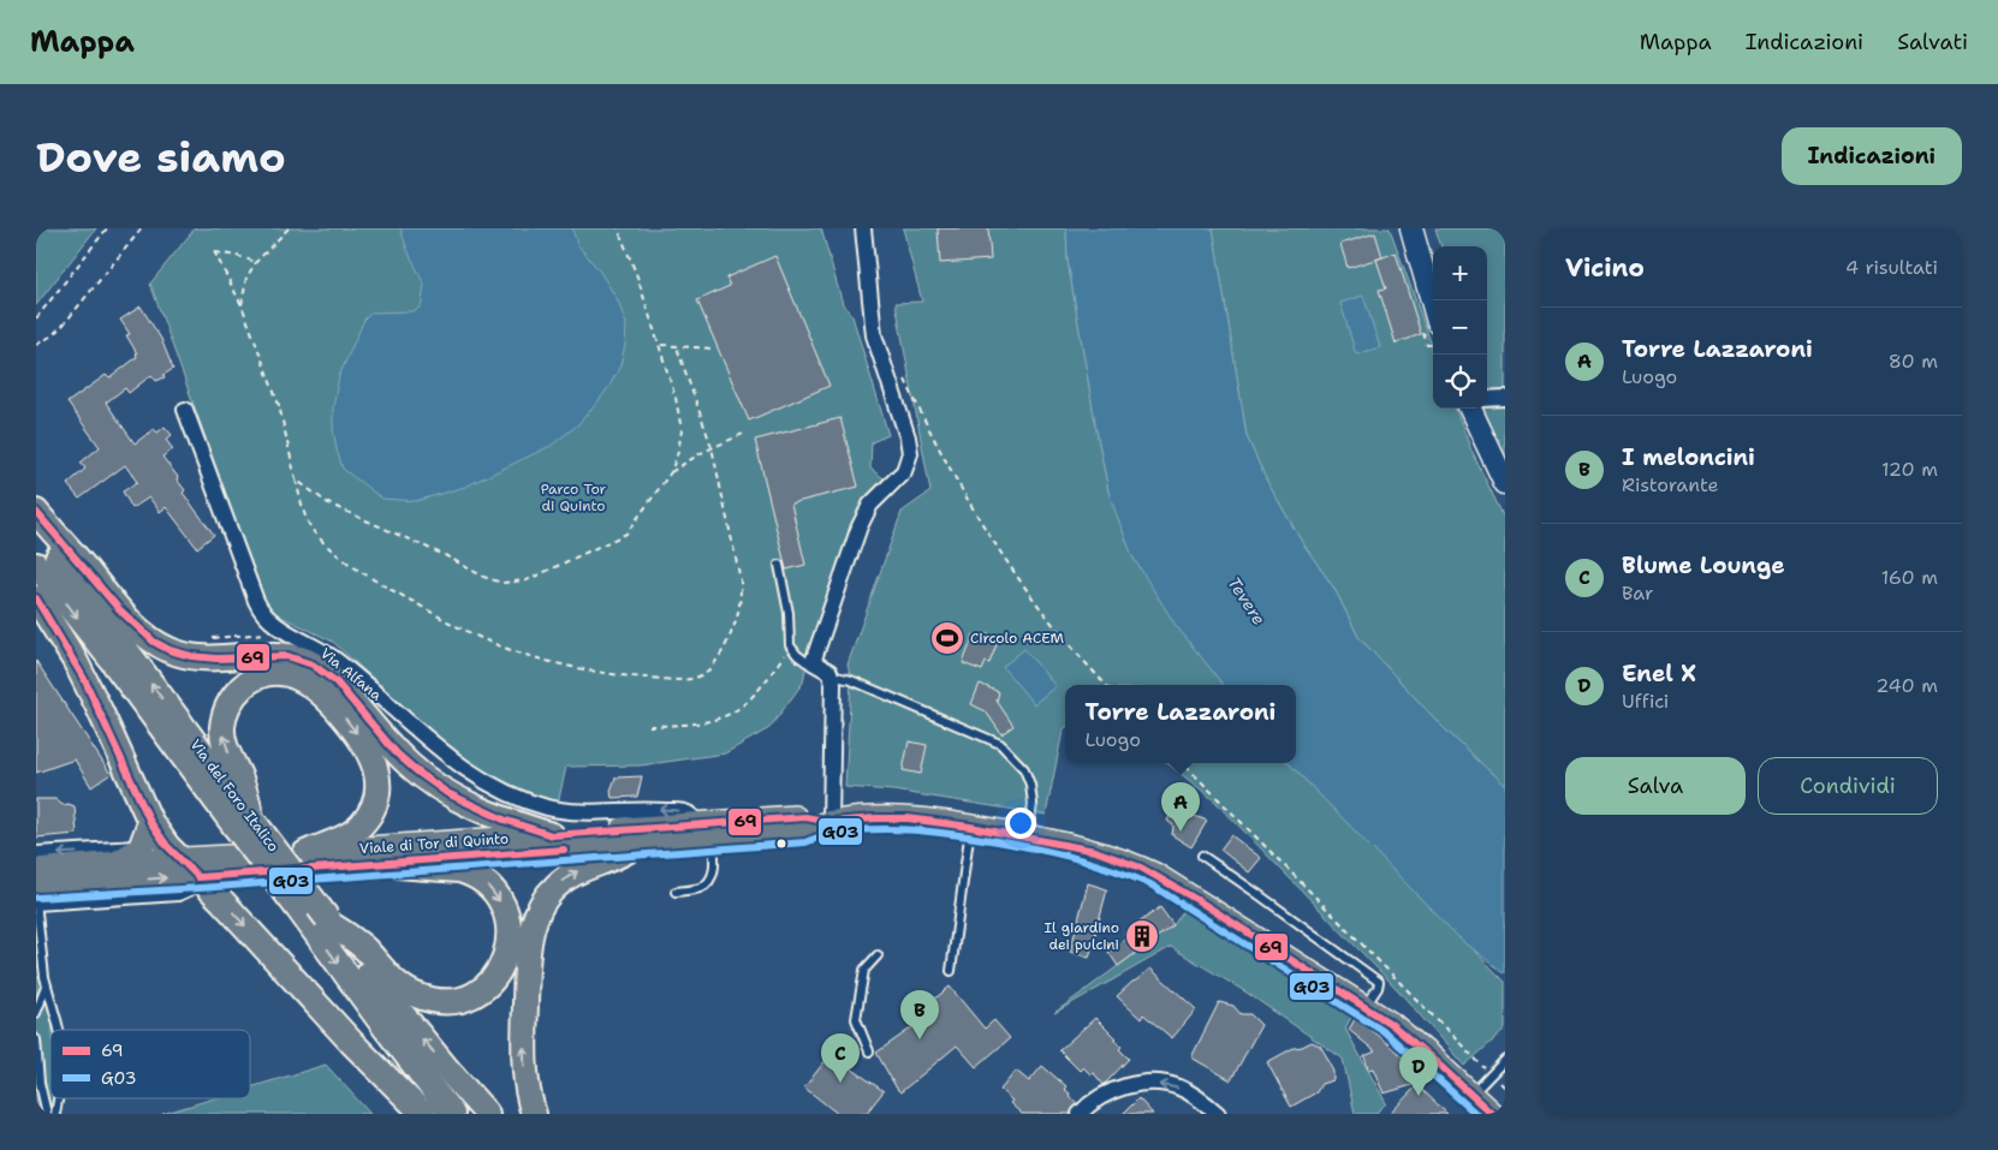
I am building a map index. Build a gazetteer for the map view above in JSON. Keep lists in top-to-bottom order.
{
  "streets": {
    "highway": ["Via del Foro Italico"],
    "main road": ["Viale di Tor di Quinto"],
    "street": ["Via Alfana"]
  },
  "crossings": [
    ["Via Alfana", "Viale di Tor di Quinto"]
  ],
  "water": ["Tevere"],
  "parks": ["Parco Tor di Quinto"],
  "places": {
    "sports": ["Circolo ACEM"],
    "building": ["Il giardino dei pulcini"]
  },
  "lines": ["transit line 69", "transit line G03"],
  "legend": ["69", "G03"],
  "page": {
    "header": "Mappa",
    "nav": ["Mappa", "Indicazioni", "Salvati"],
    "buttons": [
      "Indicazioni",
      ["Salva", "Condividi"]
    ],
    "title": "Dove siamo",
    "heading": ["Vicino", "4 risultati"],
    "map_buttons": ["+", "−"],
    "list": [
      {
        "mark": "A",
        "name": "Torre Lazzaroni",
        "note": "Luogo",
        "value": "80 m"
      },
      {
        "mark": "B",
        "name": "I meloncini",
        "note": "Ristorante",
        "value": "120 m"
      },
      {
        "mark": "C",
        "name": "Blume Lounge",
        "note": "Bar",
        "value": "160 m"
      },
      {
        "mark": "D",
        "name": "Enel X",
        "note": "Uffici",
        "value": "240 m"
      }
    ],
    "popup": ["Torre Lazzaroni", "Luogo"],
    "pins": [
      "A",
      "B",
      "C",
      "D"
    ]
  }
}
